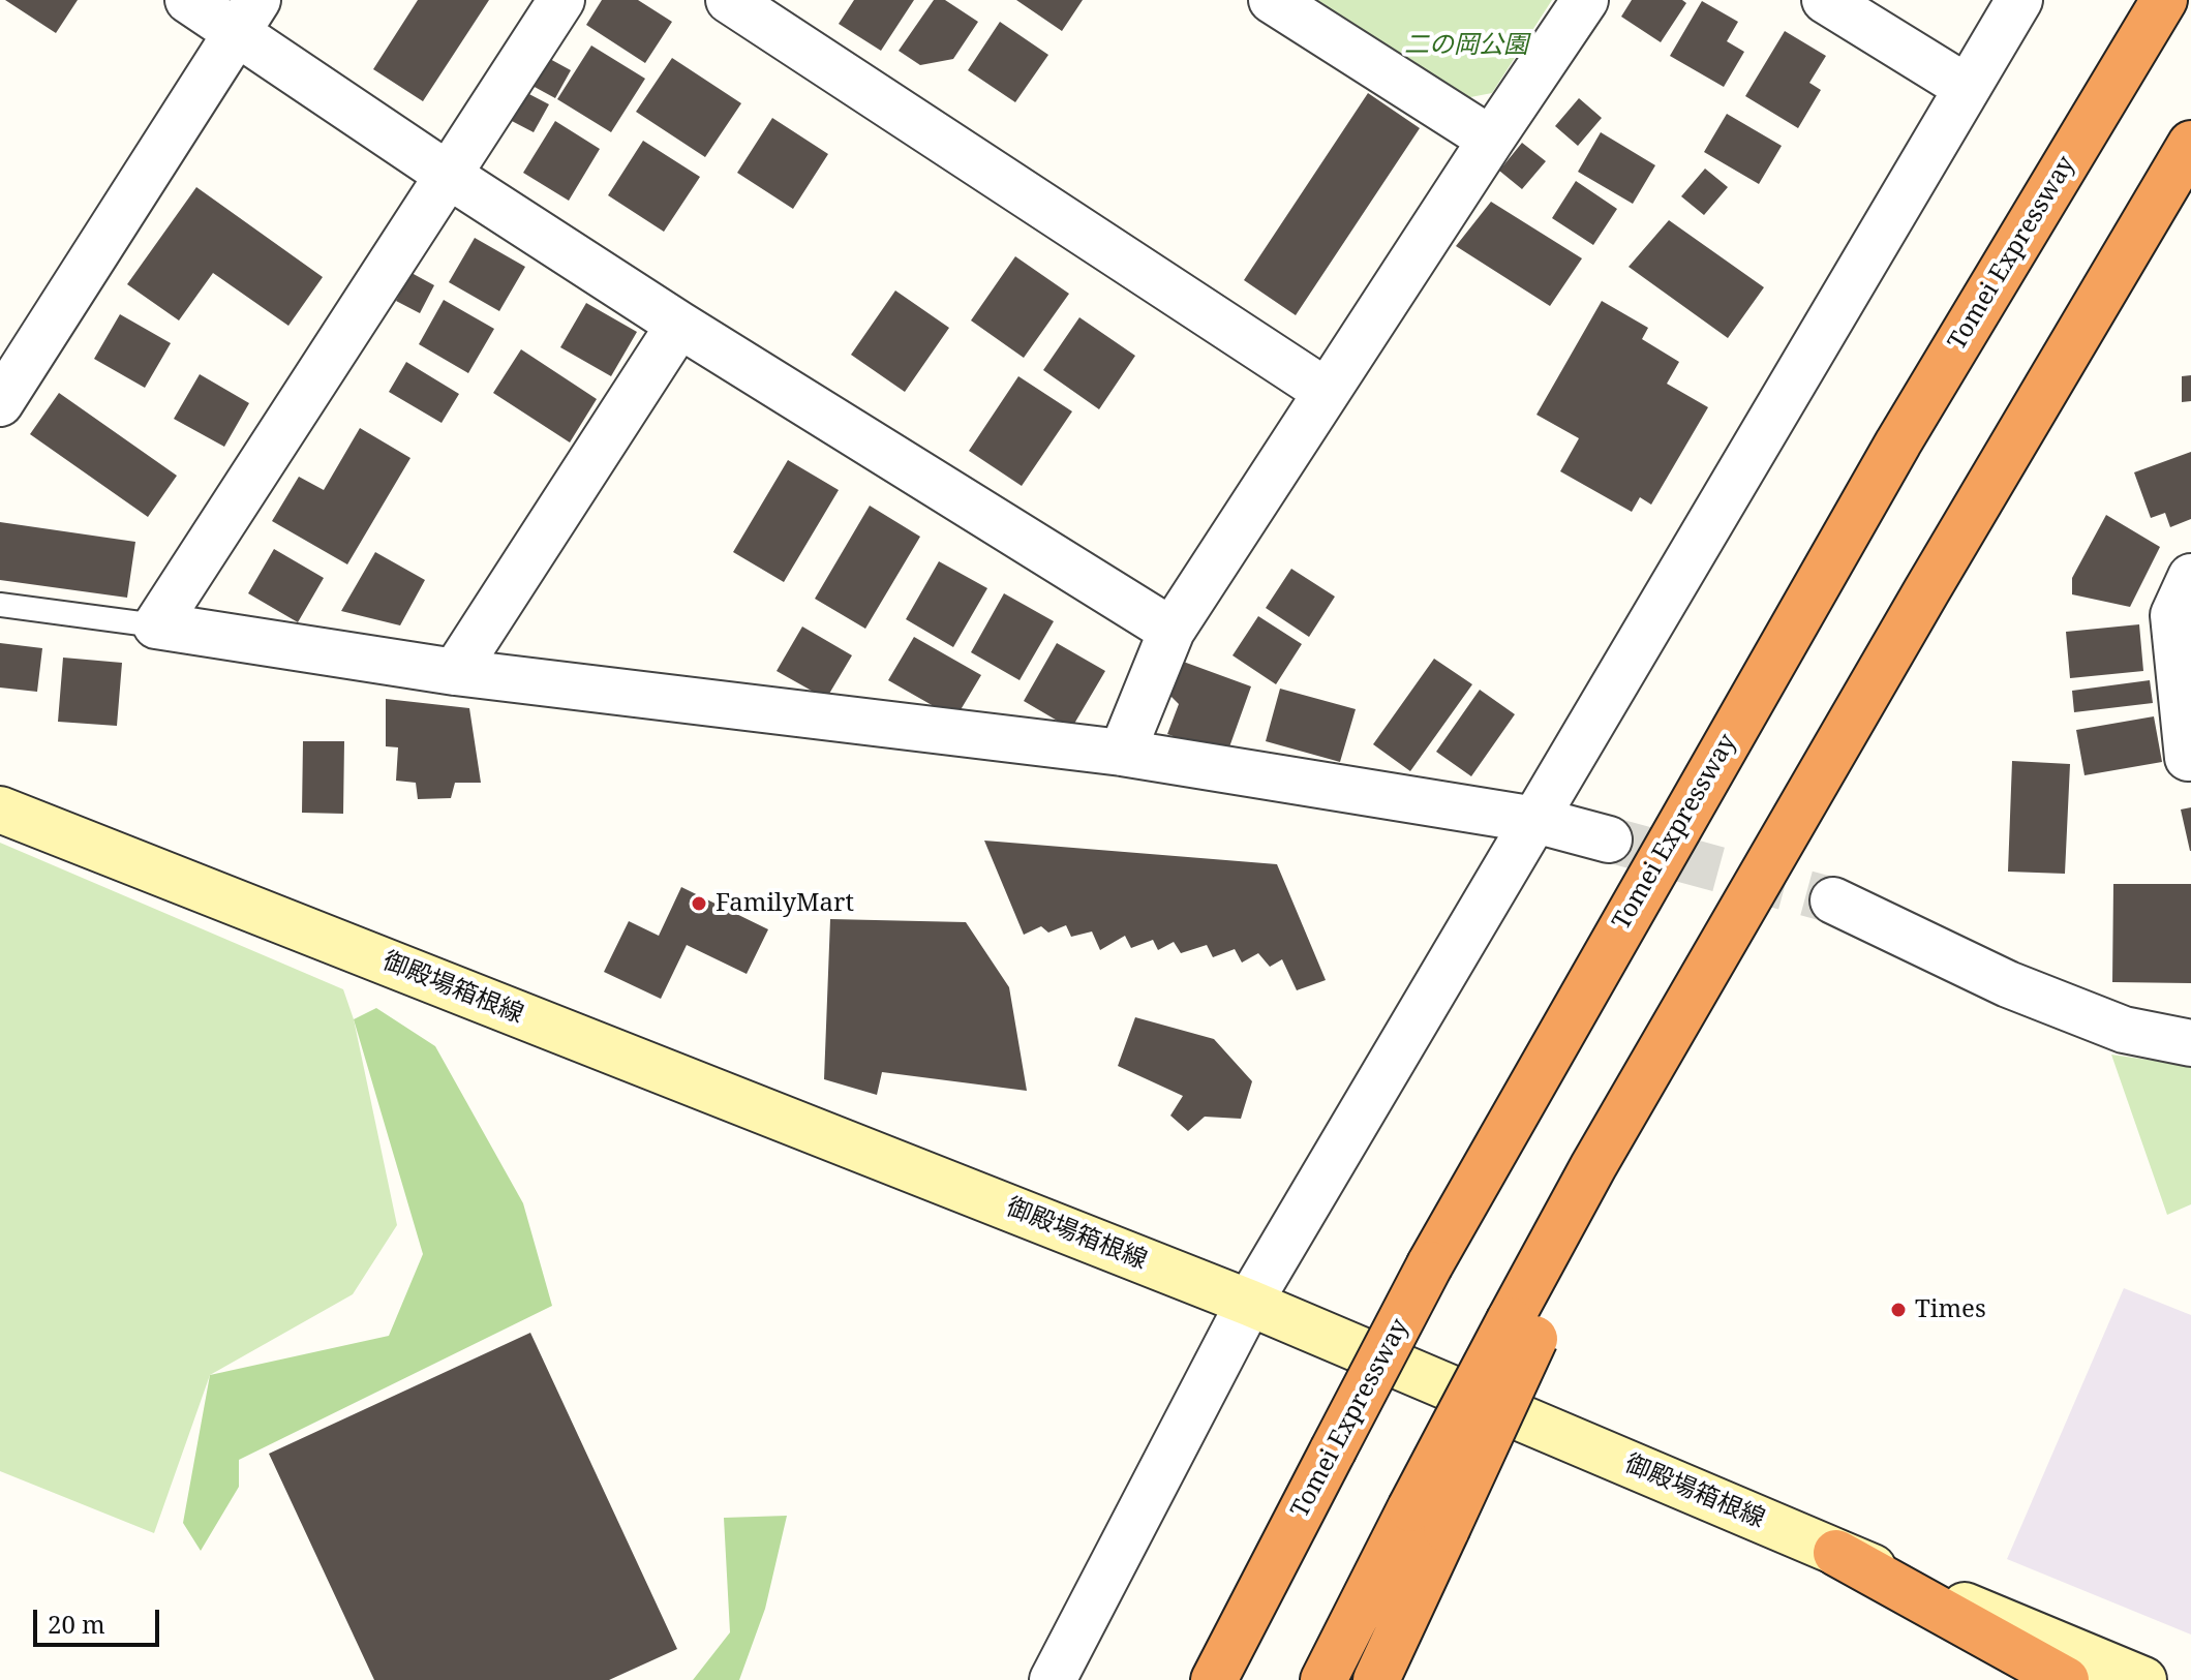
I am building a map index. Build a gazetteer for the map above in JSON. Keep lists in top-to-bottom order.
{
  "streets": {
    "highway": ["Tomei Expressway"],
    "main road": ["御殿場箱根線"]
  },
  "parks": ["二の岡公園"],
  "places": ["FamilyMart", "Times"],
  "scale_bar": "20 m"
}
